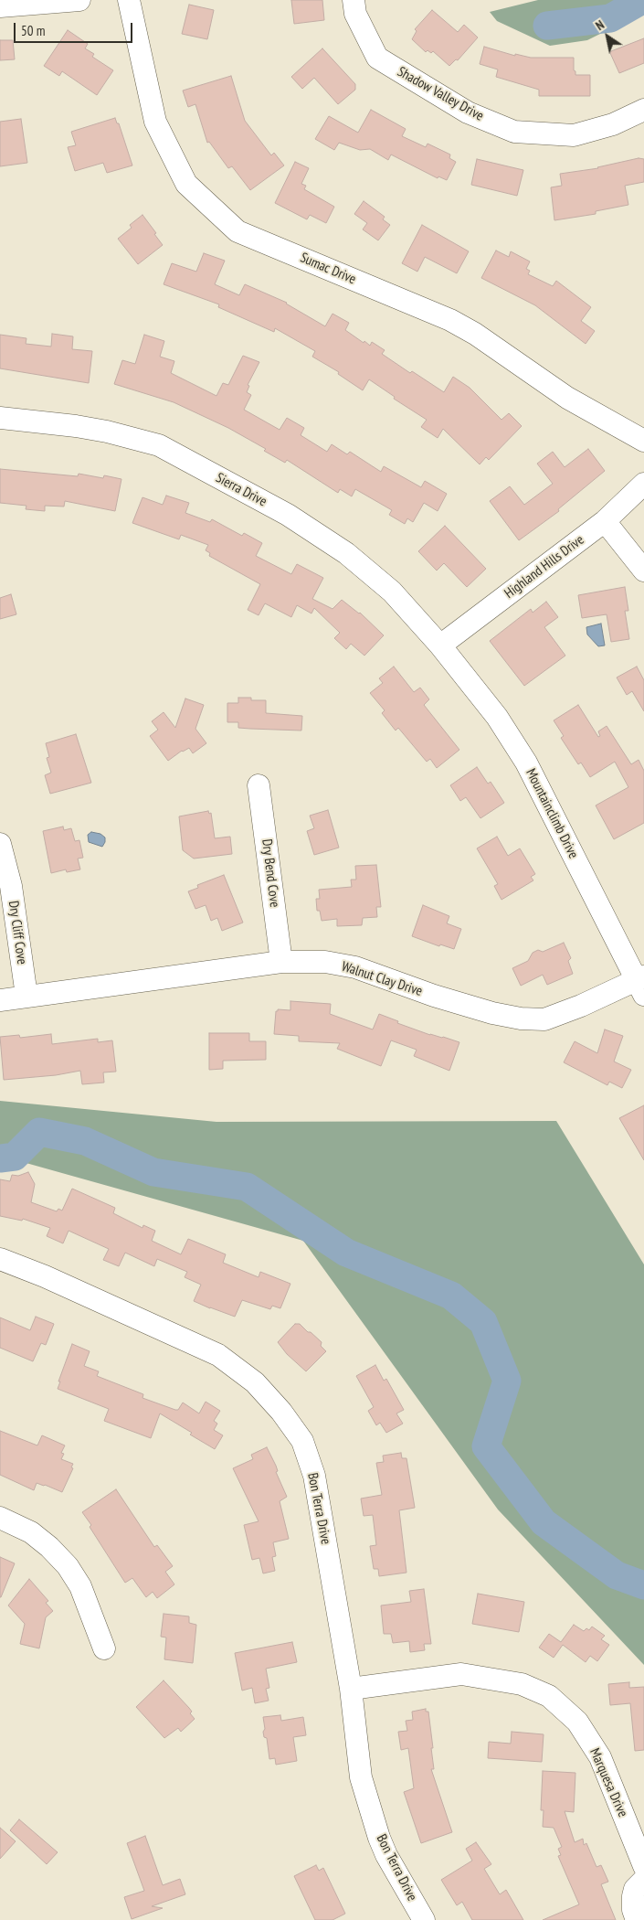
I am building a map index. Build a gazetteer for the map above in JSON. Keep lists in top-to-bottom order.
{
  "streets": {
    "street": [
      "Shadow Valley Drive",
      "Sumac Drive",
      "Sierra Drive",
      "Highland Hills Drive",
      "Mountainclimb Drive",
      "Dry Bend Cove",
      "Dry Cliff Cove",
      "Walnut Clay Drive",
      "Bon Terra Drive",
      "Marquesa Drive"
    ]
  },
  "crossings": [
    ["Sierra Drive", "Highland Hills Drive"],
    ["Sierra Drive", "Mountainclimb Drive"],
    ["Highland Hills Drive", "Mountainclimb Drive"],
    ["Mountainclimb Drive", "Walnut Clay Drive"],
    ["Dry Bend Cove", "Walnut Clay Drive"],
    ["Dry Cliff Cove", "Walnut Clay Drive"],
    ["Bon Terra Drive", "Marquesa Drive"]
  ],
  "scale_bar": "50 m",
  "north": "top left"
}
